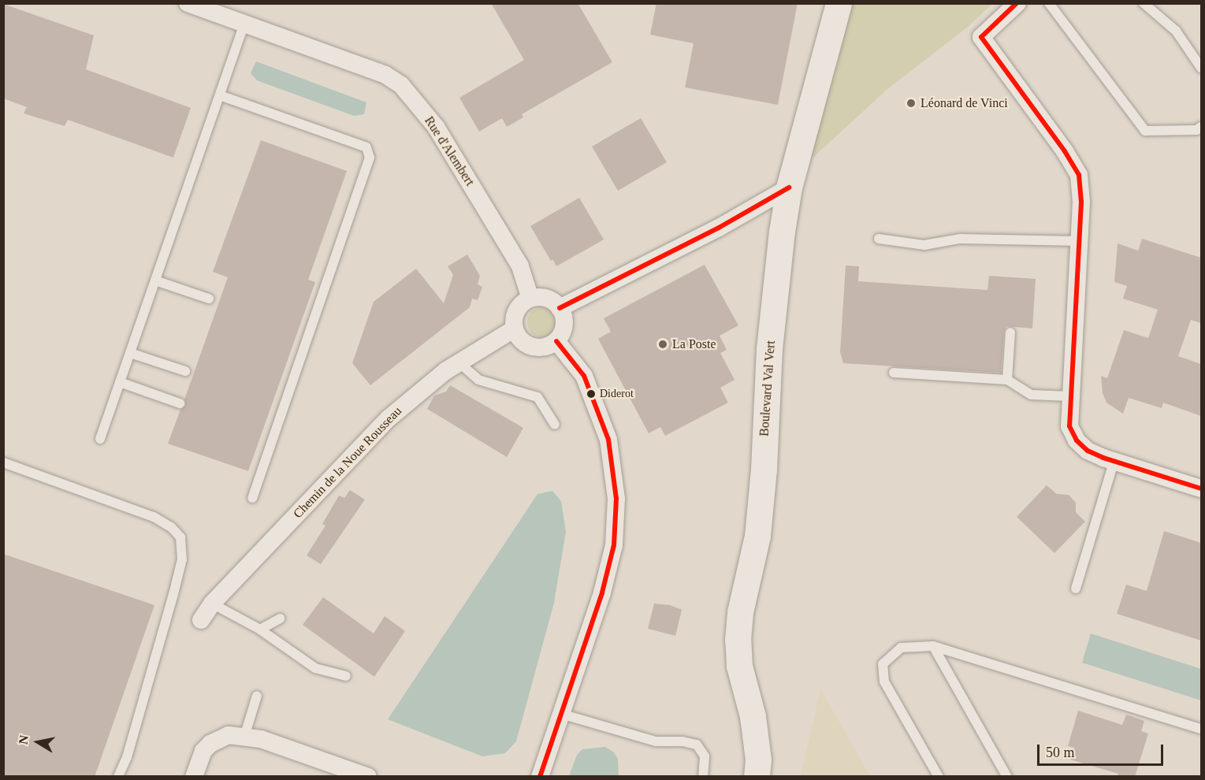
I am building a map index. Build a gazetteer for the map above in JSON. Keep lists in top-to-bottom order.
{
  "streets": {
    "street": ["Rue d'Alembert", "Boulevard Val Vert", "Chemin de la Noue Rousseau"]
  },
  "crossings": [
    ["Rue d'Alembert", "Chemin de la Noue Rousseau"]
  ],
  "places": ["Léonard de Vinci", "La Poste", "Diderot"],
  "scale_bar": "50 m",
  "north": "left"
}
